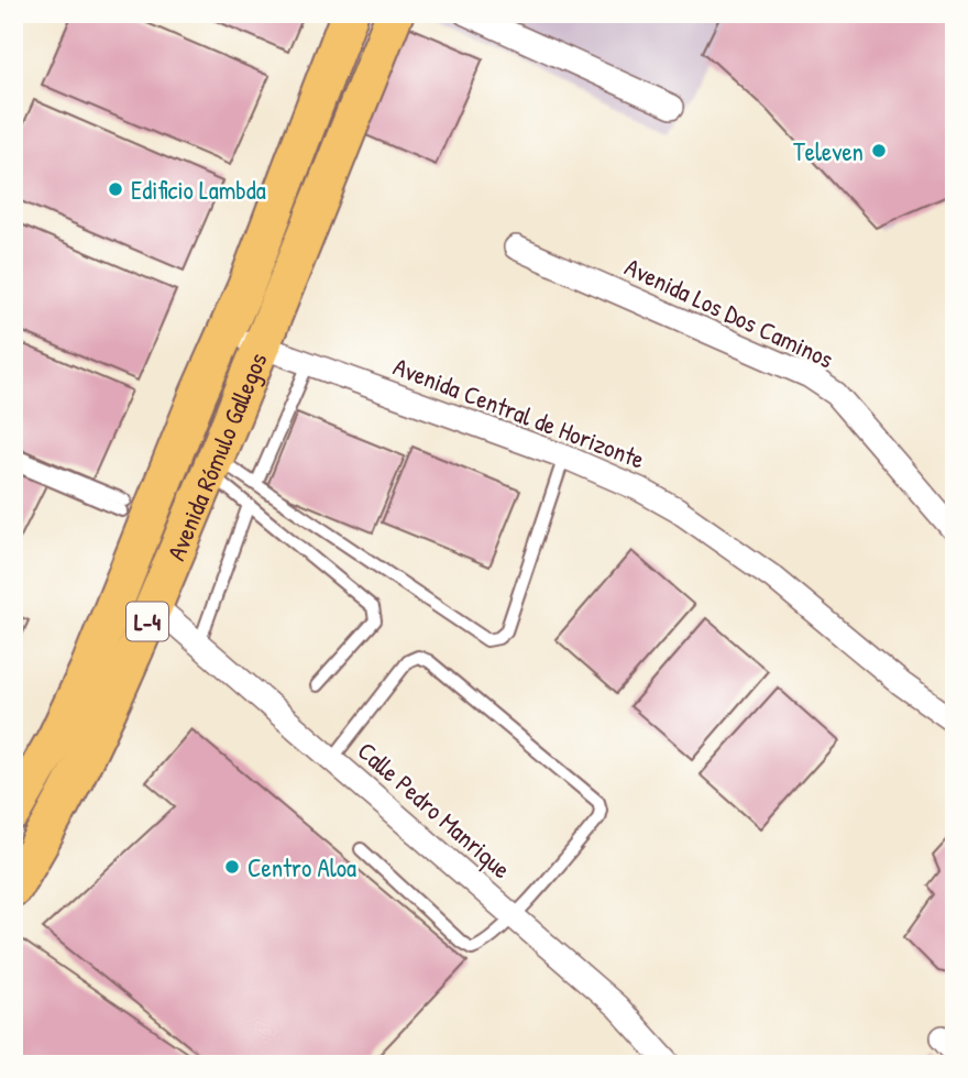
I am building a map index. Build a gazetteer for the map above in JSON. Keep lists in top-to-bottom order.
{
  "streets": {
    "main road": ["Avenida Rómulo Gallegos", "L-4"],
    "street": ["Avenida Los Dos Caminos", "Avenida Central de Horizonte", "Calle Pedro Manrique"]
  },
  "crossings": [
    ["Avenida Central de Horizonte", "Avenida Rómulo Gallegos"],
    ["Avenida Rómulo Gallegos", "Calle Pedro Manrique"]
  ],
  "places": ["Televen", "Edificio Lambda", "Centro Aloa"]
}
